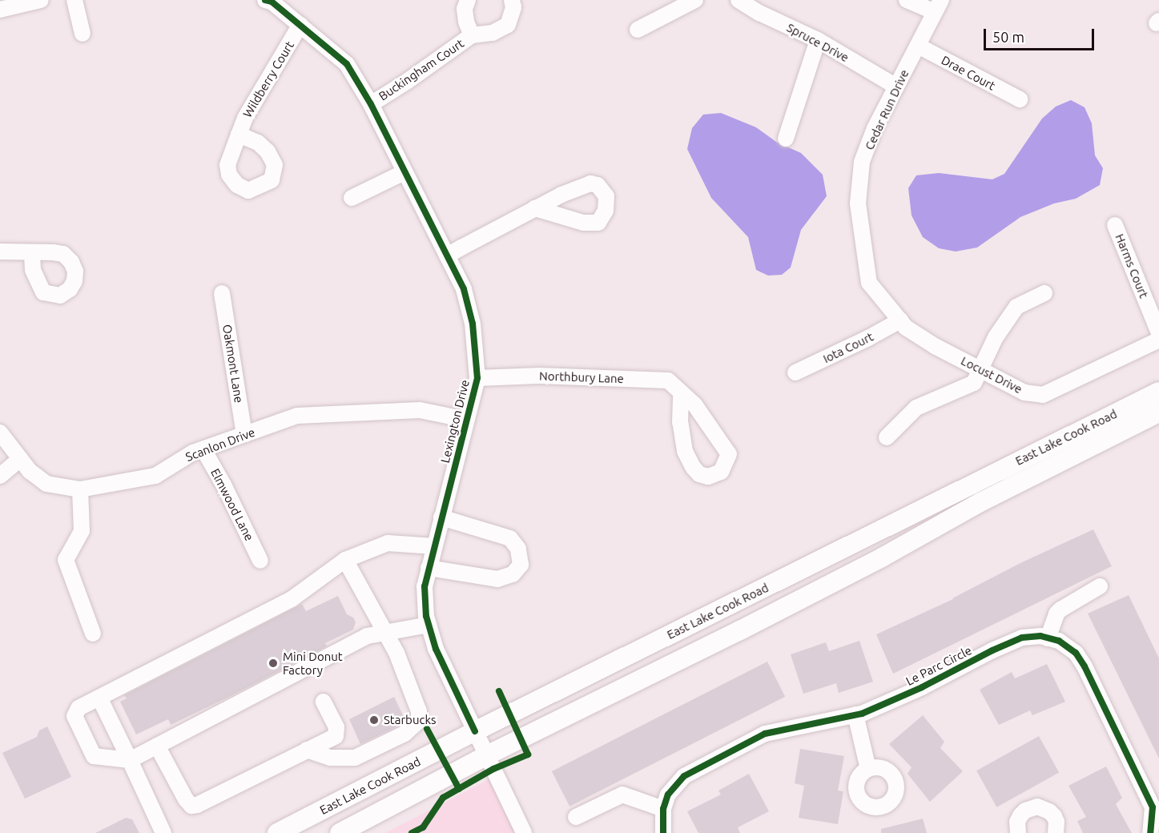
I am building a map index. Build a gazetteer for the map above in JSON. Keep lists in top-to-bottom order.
{
  "streets": {
    "main road": ["East Lake Cook Road"],
    "street": [
      "Spruce Drive",
      "Buckingham Court",
      "Drae Court",
      "Wildberry Court",
      "Cedar Run Drive",
      "Harms Court",
      "Iota Court",
      "Oakmont Lane",
      "Locust Drive",
      "Northbury Lane",
      "Lexington Drive",
      "Scanlon Drive",
      "Elmwood Lane",
      "Le Parc Circle"
    ]
  },
  "crossings": [
    ["Spruce Drive", "Cedar Run Drive"],
    ["Buckingham Court", "Lexington Drive"],
    ["Drae Court", "Cedar Run Drive"],
    ["Wildberry Court", "Lexington Drive"],
    ["Cedar Run Drive", "Iota Court"],
    ["Cedar Run Drive", "Locust Drive"],
    ["Iota Court", "Locust Drive"],
    ["Oakmont Lane", "Scanlon Drive"],
    ["Northbury Lane", "Lexington Drive"],
    ["Lexington Drive", "East Lake Cook Road"],
    ["Lexington Drive", "Scanlon Drive"],
    ["Scanlon Drive", "Elmwood Lane"]
  ],
  "places": ["Mini Donut Factory", "Starbucks"],
  "scale_bar": "50 m"
}
